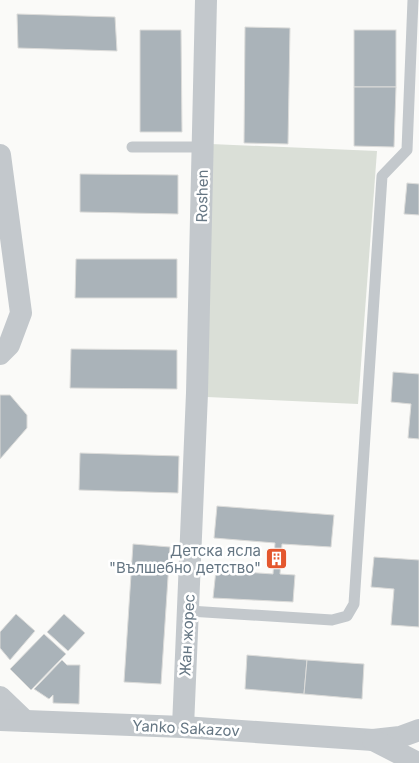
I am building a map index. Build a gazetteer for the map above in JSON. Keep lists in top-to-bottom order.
{
  "streets": {
    "street": ["Roshen", "Жан жорес", "Yanko Sakazov"]
  },
  "crossings": [
    ["Roshen", "Жан жорес"],
    ["Жан жорес", "Yanko Sakazov"]
  ],
  "places": {
    "building": ["Детска ясла \"Вълшебно детство\""]
  }
}
